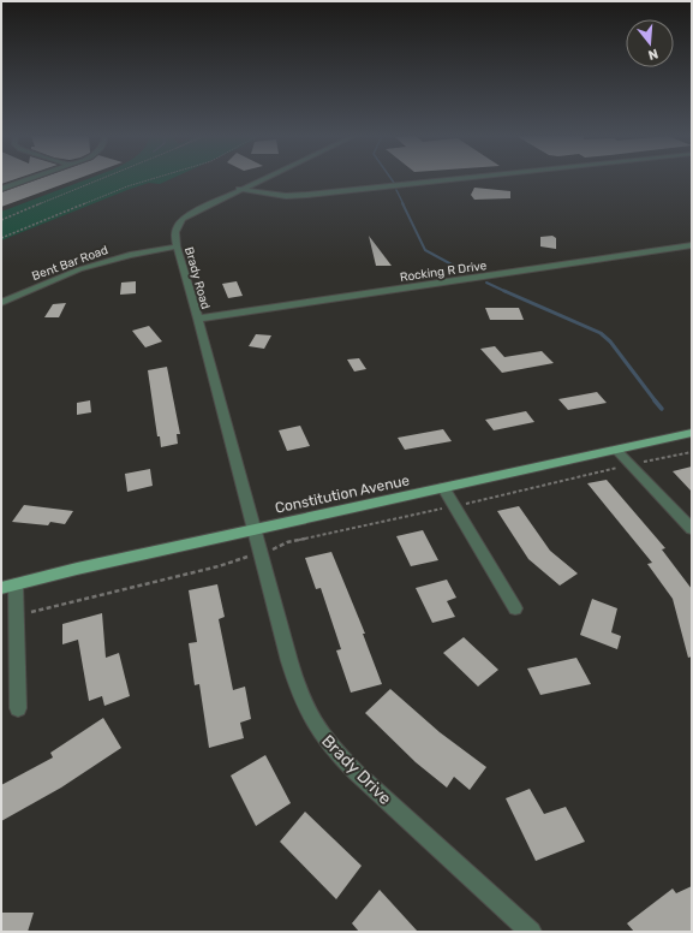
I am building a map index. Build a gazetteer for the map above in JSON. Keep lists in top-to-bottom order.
{
  "streets": {
    "main road": ["Constitution Avenue"],
    "street": [
      "Bent Bar Road",
      "Rocking R Drive",
      "Brady Road",
      "Brady Drive"
    ]
  },
  "crossings": [
    ["Bent Bar Road", "Brady Road"],
    ["Rocking R Drive", "Brady Road"],
    ["Brady Road", "Constitution Avenue"],
    ["Brady Road", "Brady Drive"],
    ["Constitution Avenue", "Brady Drive"]
  ],
  "north": "bottom"
}
